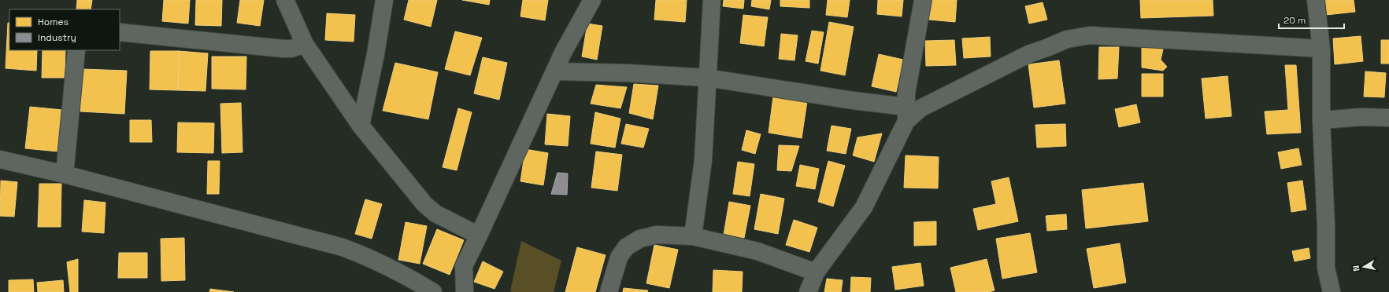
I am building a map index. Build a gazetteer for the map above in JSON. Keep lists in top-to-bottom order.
{
  "legend": ["Homes", "Industry"],
  "scale_bar": "20 m",
  "north": "left"
}
